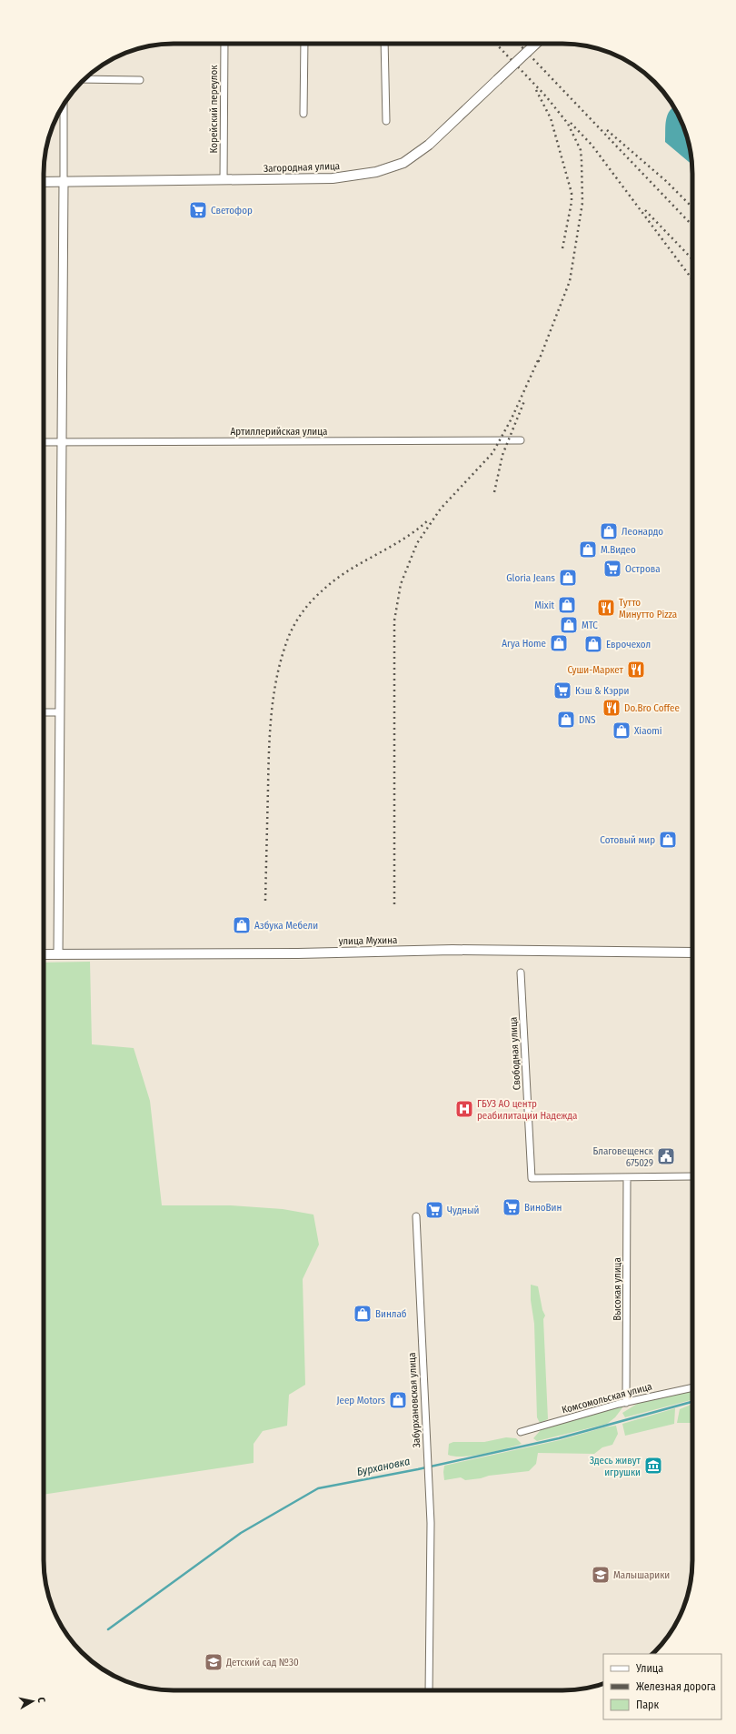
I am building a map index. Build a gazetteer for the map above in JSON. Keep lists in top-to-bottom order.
{
  "streets": {
    "main road": ["Загородная улица", "улица Мухина"],
    "street": [
      "Корейский переулок",
      "Артиллерийская улица",
      "Свободная улица",
      "Высокая улица",
      "Комсомольская улица",
      "Забурхановская улица"
    ]
  },
  "crossings": [
    ["Корейский переулок", "Загородная улица"],
    ["Свободная улица", "Высокая улица"],
    ["Высокая улица", "Комсомольская улица"]
  ],
  "water": ["Бурхановка"],
  "places": {
    "supermarket": [
      "Светофор",
      "Острова",
      "Кэш & Кэрри",
      "ВиноВин",
      "Чудный"
    ],
    "shop": [
      "Леонардо",
      "М.Видео",
      "Gloria Jeans",
      "Mixit",
      "МТС",
      "Arya Home",
      "Еврочехол",
      "DNS",
      "Xiaomi",
      "Сотовый мир",
      "Азбука Мебели",
      "Винлаб",
      "Jeep Motors"
    ],
    "restaurant": ["Тутто Минутто Pizza", "Суши-Маркет", "Do.Bro Coffee"],
    "hospital": ["ГБУЗ АО центр реабилитации Надежда"],
    "public building": ["Благовещенск 675029"],
    "museum": ["Здесь живут игрушки"],
    "school or university": ["Малышарики", "Детский сад №30"]
  },
  "legend": ["Улица", "Железная дорога", "Парк"],
  "north": "right"
}
